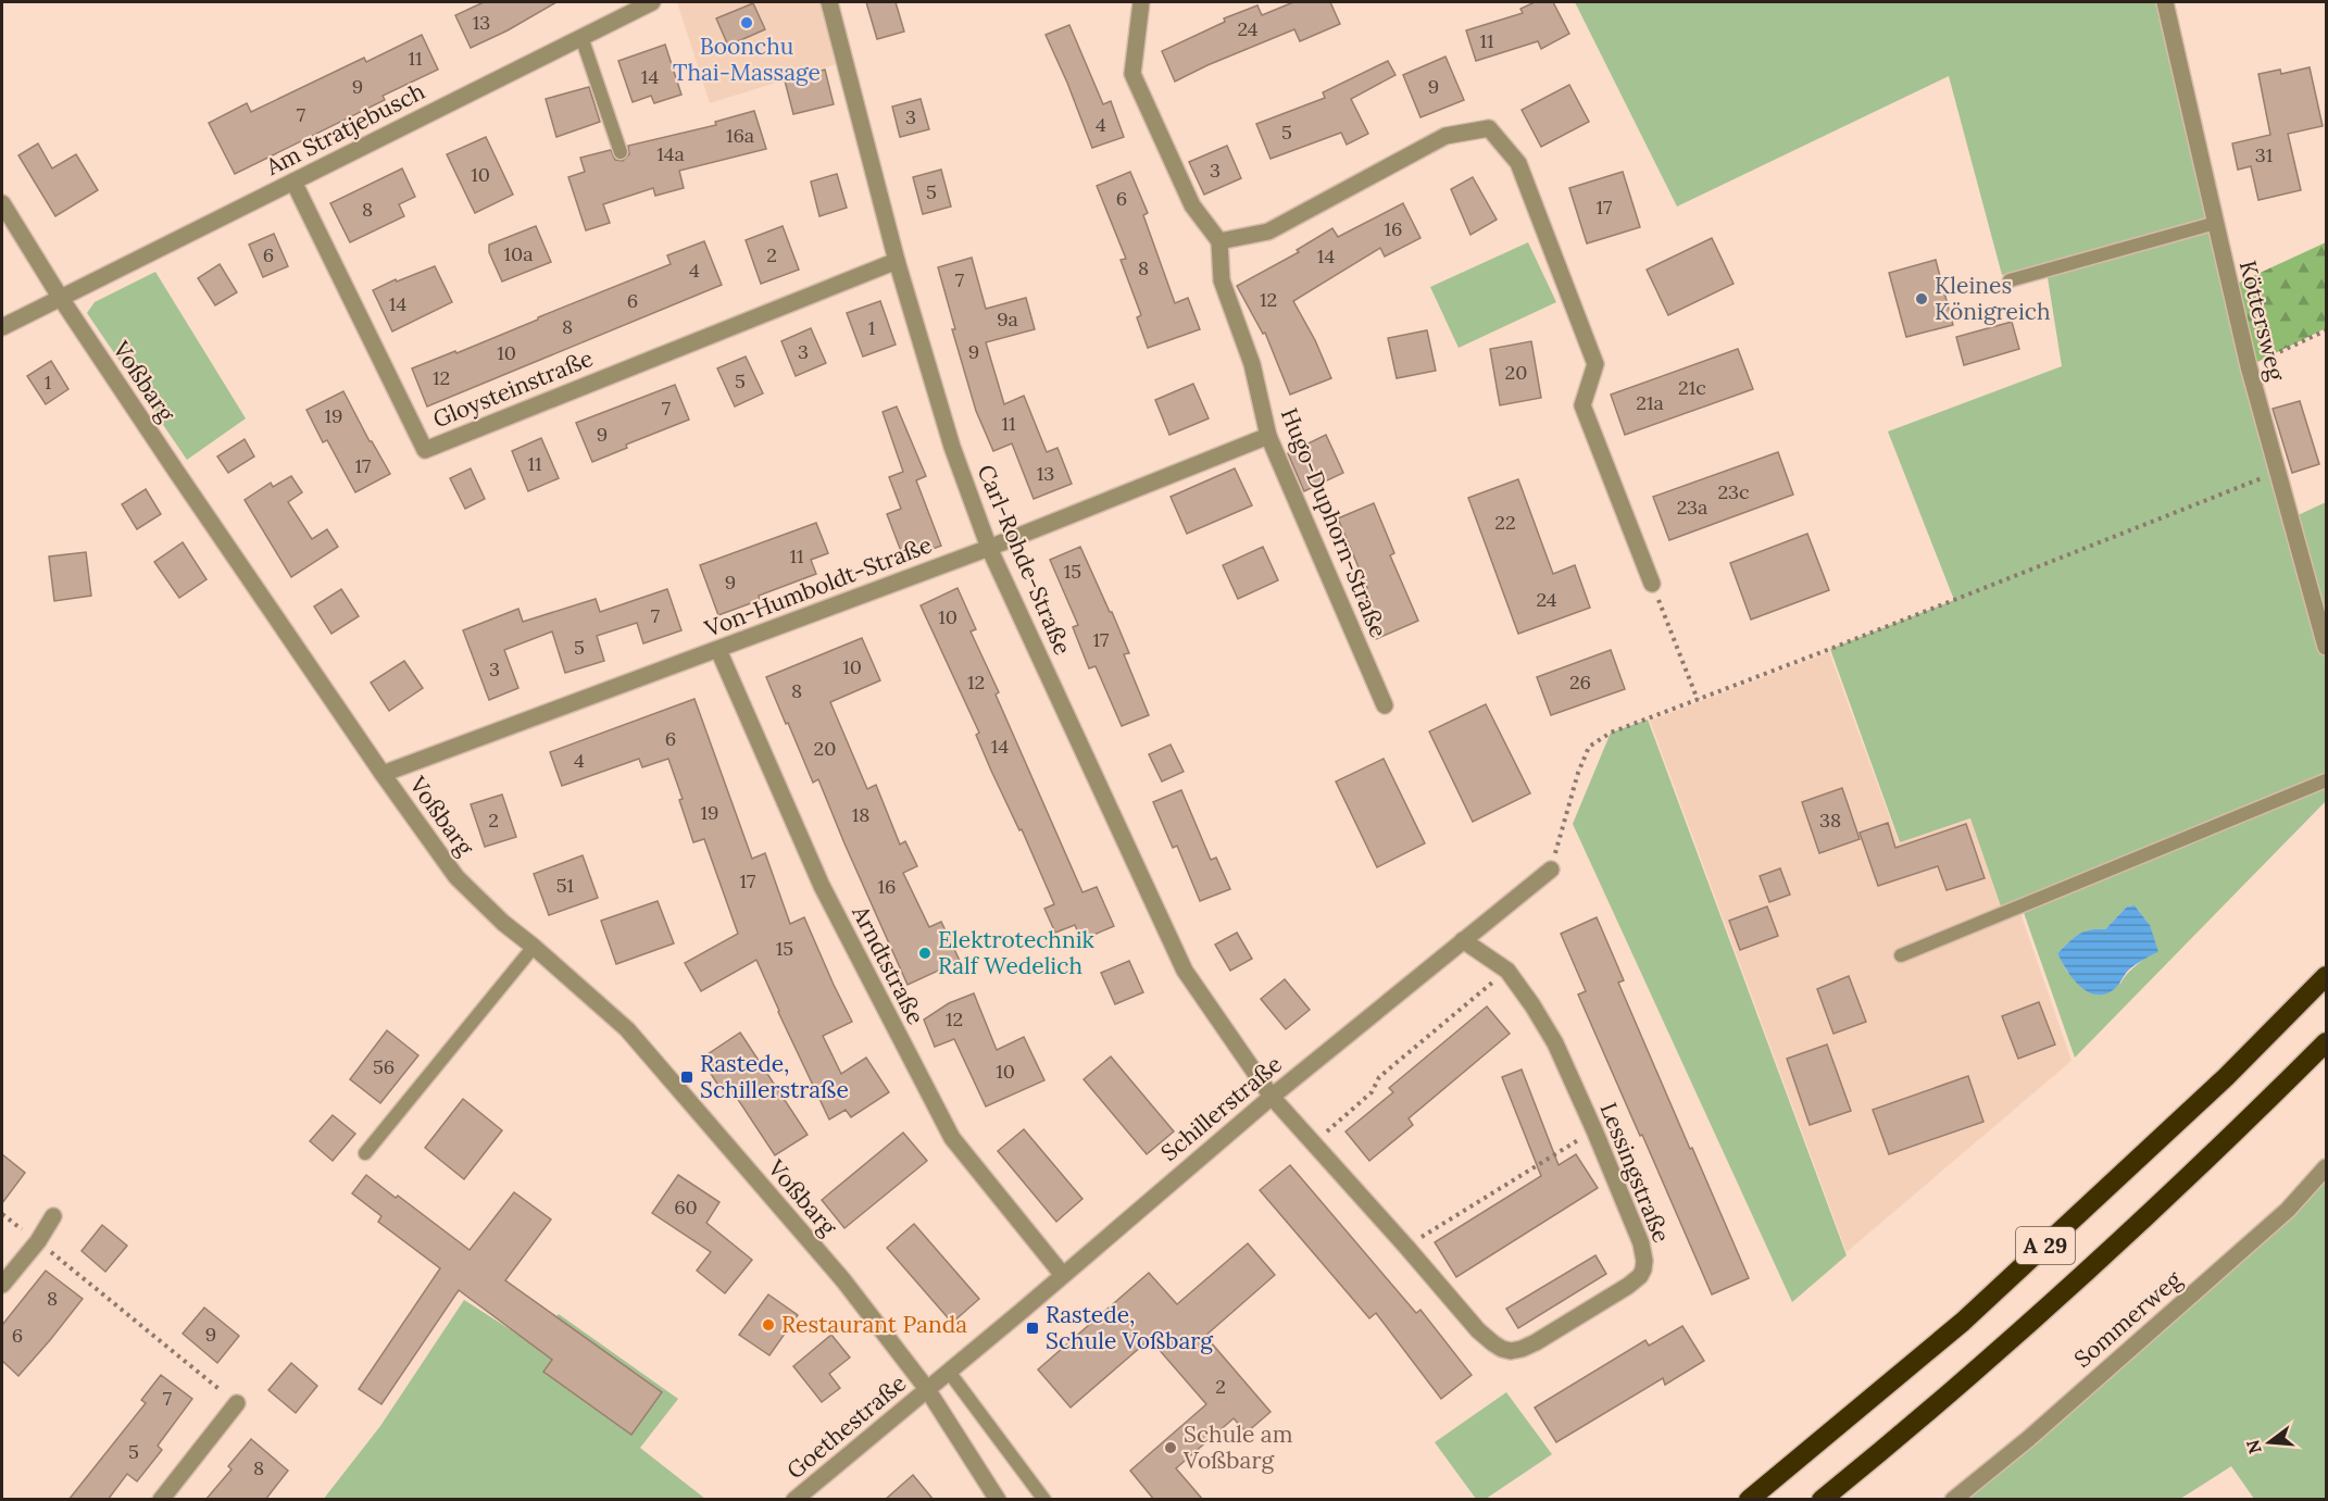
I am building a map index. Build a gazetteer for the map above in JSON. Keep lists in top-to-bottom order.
{
  "streets": {
    "highway": ["A 29"],
    "street": [
      "Am Stratjebusch",
      "Köttersweg",
      "Voßbarg",
      "Gloysteinstraße",
      "Hugo-Duphorn-Straße",
      "Carl-Rohde-Straße",
      "Von-Humboldt-Straße",
      "Arndtstraße",
      "Schillerstraße",
      "Lessingstraße",
      "Sommerweg",
      "Goethestraße"
    ]
  },
  "crossings": [
    ["Am Stratjebusch", "Voßbarg"],
    ["Am Stratjebusch", "Gloysteinstraße"],
    ["Voßbarg", "Von-Humboldt-Straße"],
    ["Voßbarg", "Schillerstraße"],
    ["Voßbarg", "Goethestraße"],
    ["Gloysteinstraße", "Carl-Rohde-Straße"],
    ["Hugo-Duphorn-Straße", "Von-Humboldt-Straße"],
    ["Carl-Rohde-Straße", "Von-Humboldt-Straße"],
    ["Carl-Rohde-Straße", "Schillerstraße"],
    ["Carl-Rohde-Straße", "Lessingstraße"],
    ["Von-Humboldt-Straße", "Arndtstraße"],
    ["Arndtstraße", "Schillerstraße"],
    ["Schillerstraße", "Lessingstraße"],
    ["Schillerstraße", "Goethestraße"]
  ],
  "places": {
    "other": [
      "Boonchu Thai-Massage",
      "Kleines Königreich",
      "Elektrotechnik Ralf Wedelich",
      "Restaurant Panda",
      "Schule am Voßbarg"
    ],
    "transit": ["Rastede, Schillerstraße", "Rastede, Schule Voßbarg"]
  },
  "house_numbers": [
    "13",
    "24",
    "11",
    "11",
    "14",
    "9",
    "9",
    "7",
    "3",
    "4",
    "5",
    "16a",
    "14a",
    "31",
    "3",
    "10",
    "5",
    "6",
    "17",
    "8",
    "16",
    "10a",
    "6",
    "2",
    "14",
    "8",
    "4",
    "7",
    "12",
    "6",
    "14",
    "9a",
    "8",
    "1",
    "3",
    "9",
    "10",
    "20",
    "12",
    "5",
    "1",
    "21c",
    "21a",
    "7",
    "19",
    "11",
    "9",
    "11",
    "17",
    "13",
    "23c",
    "23a",
    "22",
    "11",
    "15",
    "9",
    "24",
    "7",
    "10",
    "17",
    "5",
    "10",
    "3",
    "12",
    "26",
    "8",
    "6",
    "14",
    "20",
    "4",
    "19",
    "18",
    "2",
    "38",
    "17",
    "51",
    "16",
    "15",
    "12",
    "56",
    "10",
    "60",
    "8",
    "9",
    "6",
    "2",
    "7",
    "5",
    "8"
  ],
  "north": "left"
}
